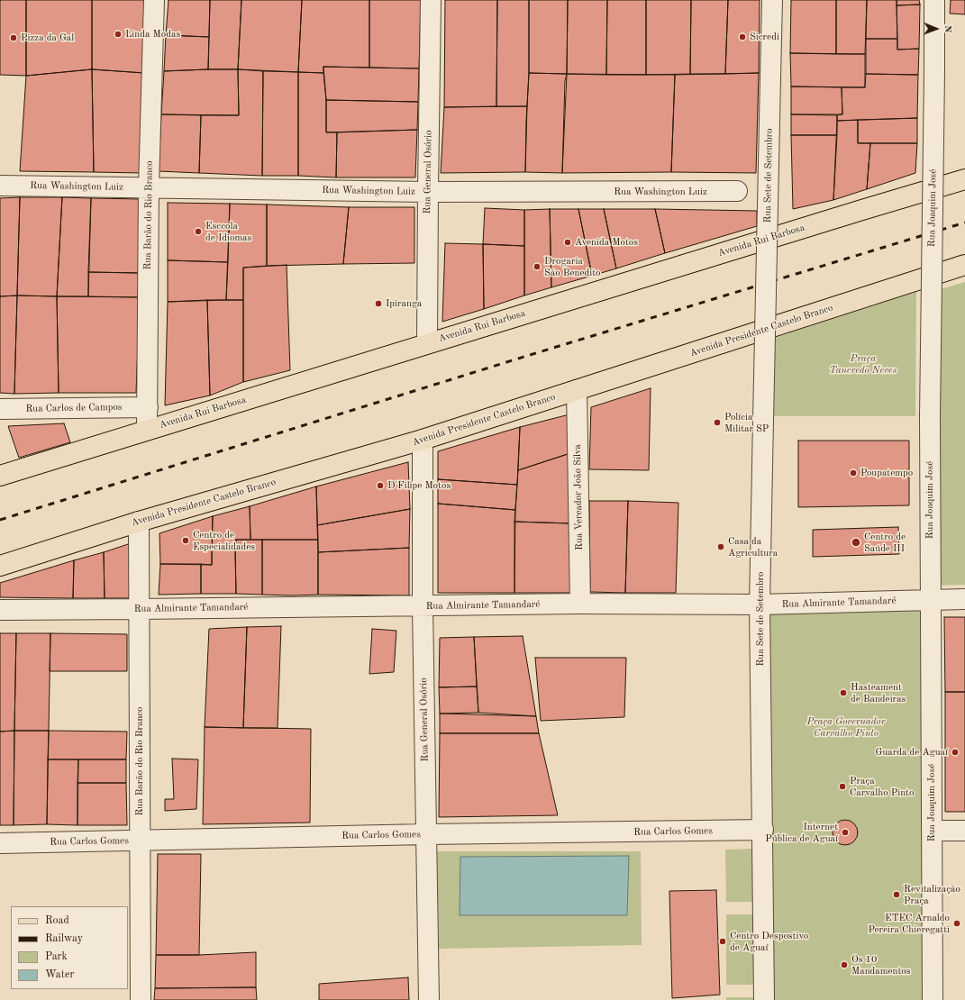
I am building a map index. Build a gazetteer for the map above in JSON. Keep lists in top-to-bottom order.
{
  "streets": {
    "main road": ["Avenida Rui Barbosa", "Avenida Presidente Castelo Branco"],
    "street": [
      "Rua General Osório",
      "Rua Sete de Setembro",
      "Rua Washington Luiz",
      "Rua Joaquim José",
      "Rua Barão do Rio Branco",
      "Rua Carlos de Campos",
      "Rua Vereador João Silva",
      "Rua Almirante Tamandaré",
      "Rua Carlos Gomes"
    ]
  },
  "crossings": [
    ["Rua General Osório", "Rua Washington Luiz"],
    ["Rua General Osório", "Avenida Rui Barbosa"],
    ["Rua General Osório", "Avenida Presidente Castelo Branco"],
    ["Rua General Osório", "Rua Almirante Tamandaré"],
    ["Rua General Osório", "Rua Carlos Gomes"],
    ["Rua Sete de Setembro", "Rua Almirante Tamandaré"],
    ["Rua Sete de Setembro", "Rua Carlos Gomes"],
    ["Rua Washington Luiz", "Rua Barão do Rio Branco"],
    ["Rua Joaquim José", "Rua Almirante Tamandaré"],
    ["Rua Barão do Rio Branco", "Avenida Rui Barbosa"],
    ["Rua Barão do Rio Branco", "Avenida Presidente Castelo Branco"],
    ["Rua Barão do Rio Branco", "Rua Carlos de Campos"],
    ["Rua Barão do Rio Branco", "Rua Almirante Tamandaré"],
    ["Rua Barão do Rio Branco", "Rua Carlos Gomes"],
    ["Avenida Presidente Castelo Branco", "Rua Vereador João Silva"],
    ["Rua Vereador João Silva", "Rua Almirante Tamandaré"]
  ],
  "parks": ["Praça Tancredo Neves", "Praça Governador Carvalho Pinto"],
  "places": [
    "Linda Modas",
    "Sicredi",
    "Pizza da Gal",
    "Esccola de Idiomas",
    "Avenida Motos",
    "Drogaria São Benedito",
    "Ipiranga",
    "Polícia Militar SP",
    "Poupatempo",
    "D'Filipe Motos",
    "Centro de Especialidades",
    "Centro de Saúde III",
    "Casa da Agricultura",
    "Hasteament de Bandeiras",
    "Guarda de Aguaí",
    "Praça Carvalho Pinto",
    "Internet Pública de Aguaí",
    "Revitalização Praça",
    "ETEC Arnaldo Pereira Chieregatti",
    "Centro Despostivo de Aguaí",
    "Os 10 Mandamentos"
  ],
  "legend": [
    "Road",
    "Railway",
    "Park",
    "Water"
  ],
  "north": "right"
}
